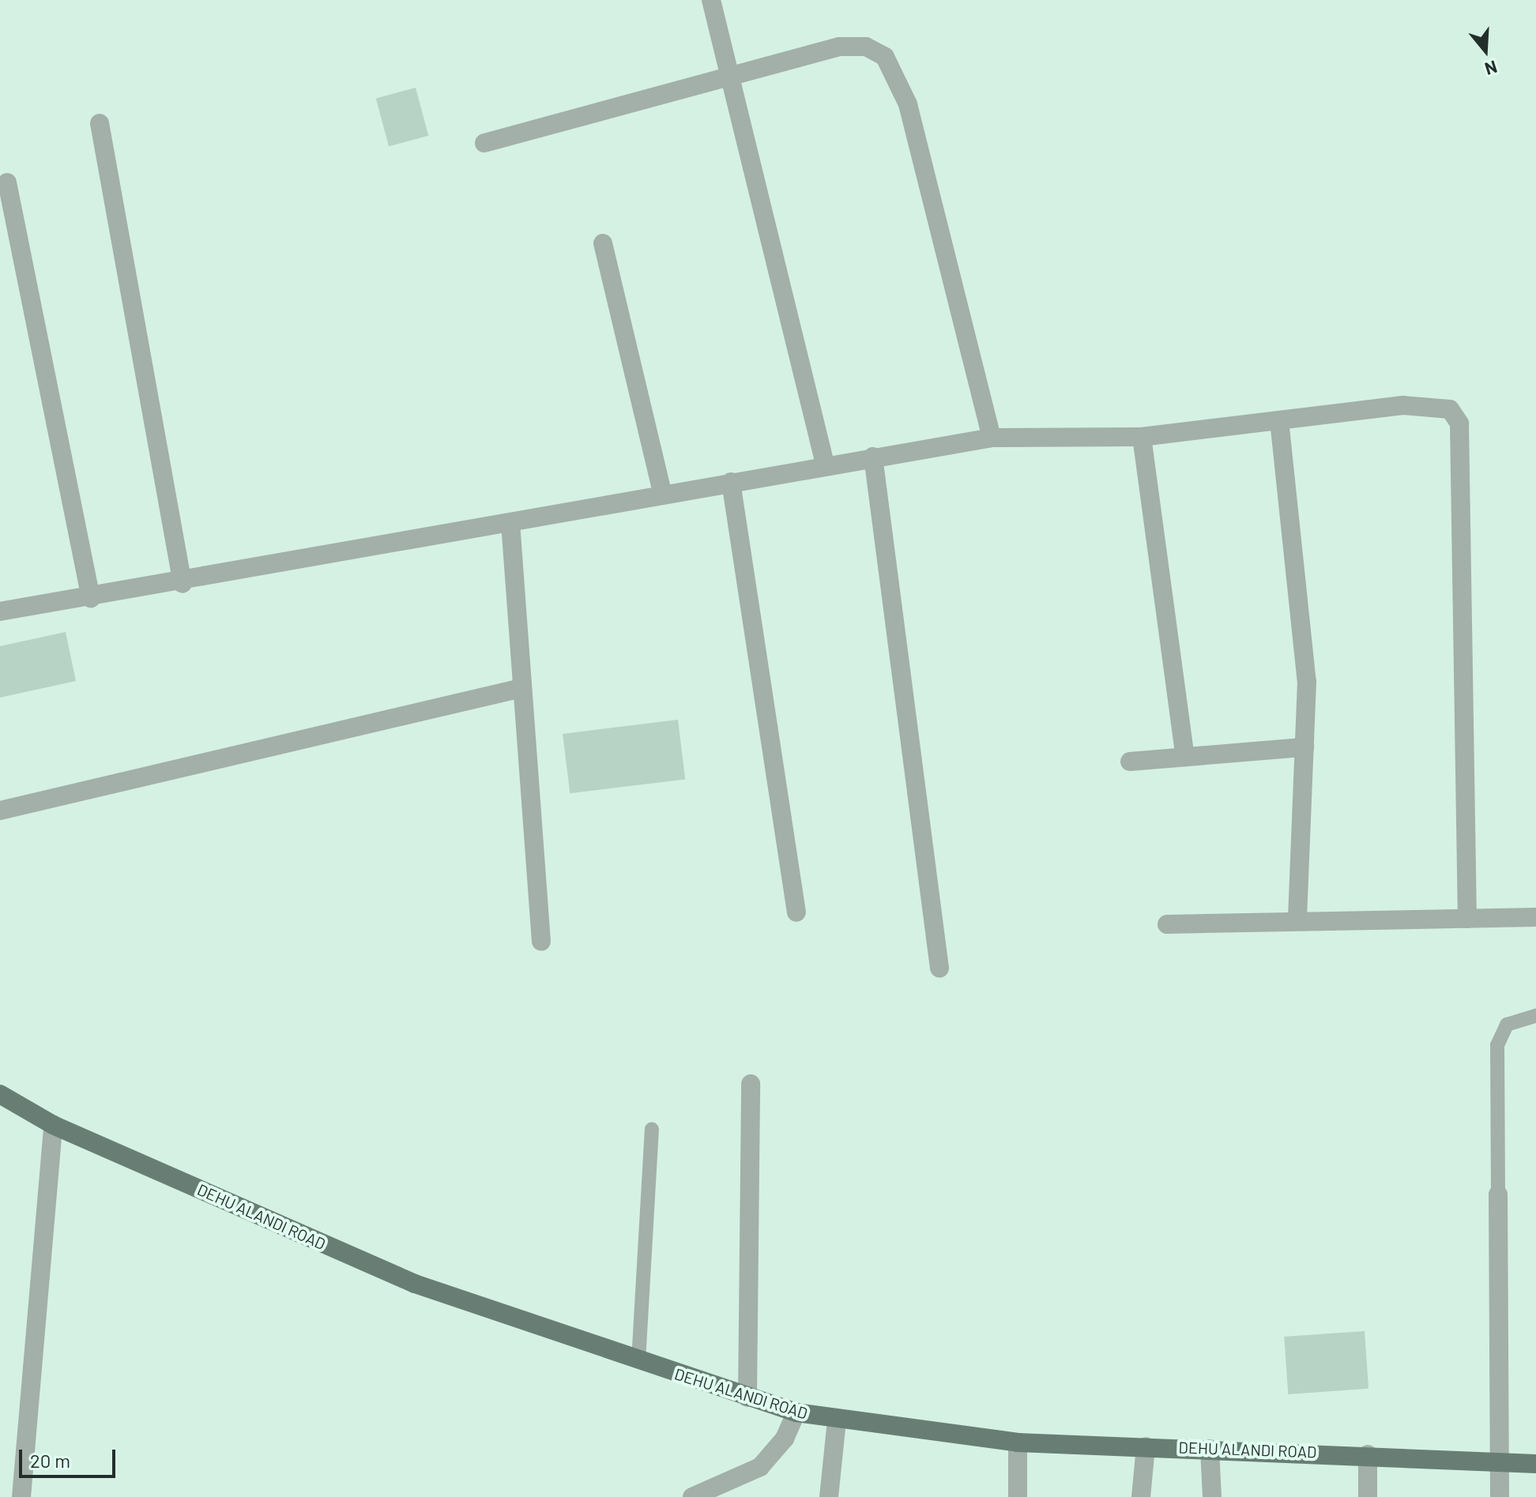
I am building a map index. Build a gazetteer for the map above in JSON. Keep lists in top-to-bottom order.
{
  "streets": {
    "main road": ["DEHU ALANDI ROAD"]
  },
  "scale_bar": "20 m",
  "north": "bottom"
}
